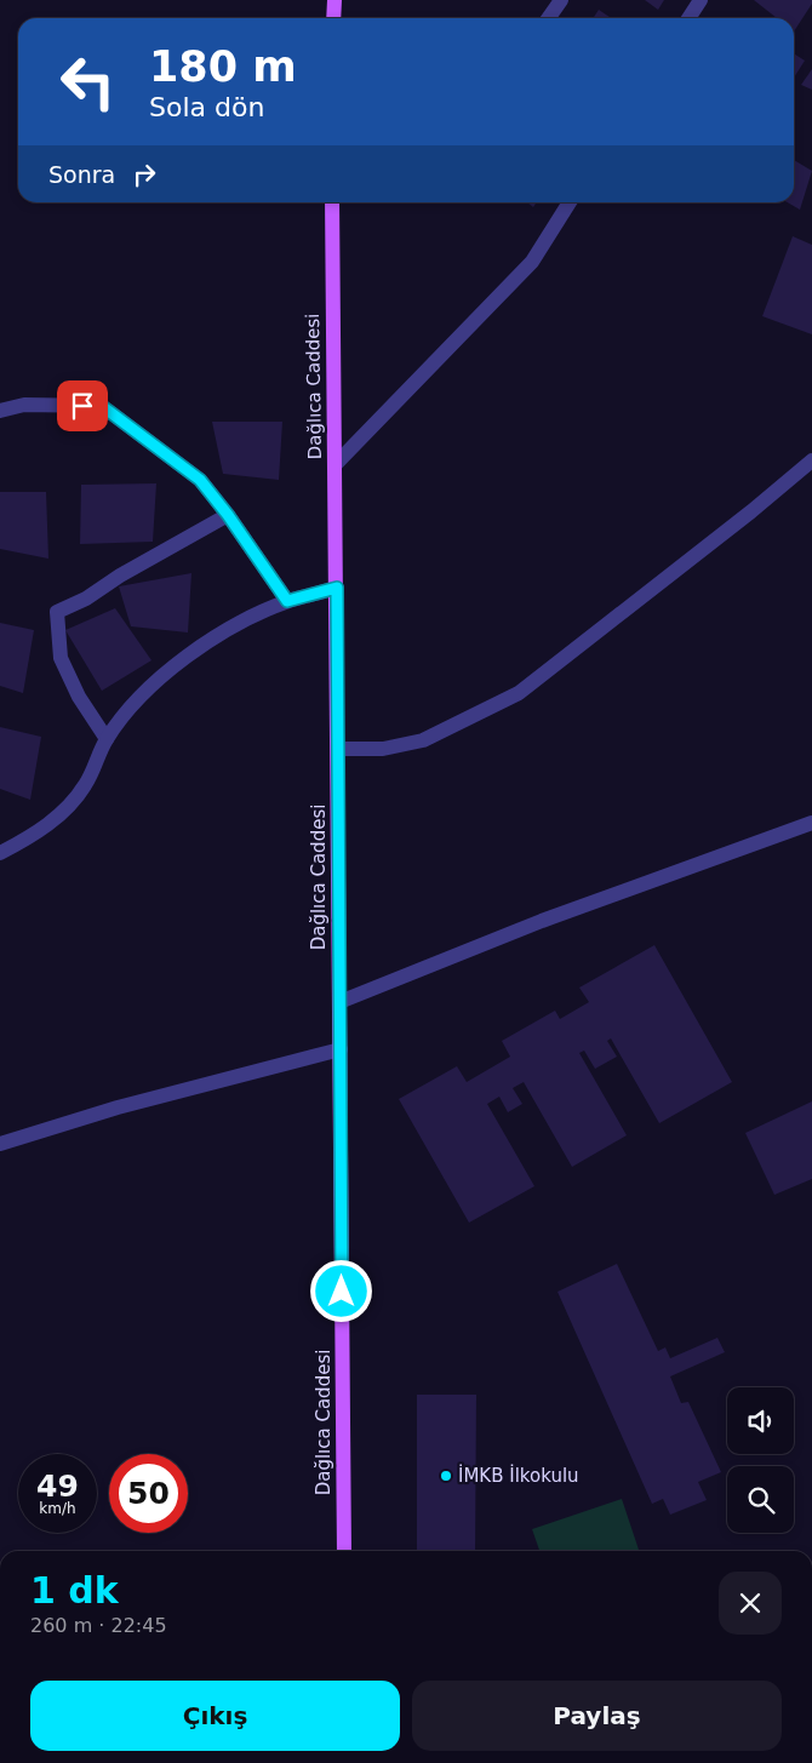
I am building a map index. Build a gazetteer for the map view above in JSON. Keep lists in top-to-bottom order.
{
  "streets": {
    "main road": ["Dağlıca Caddesi"]
  },
  "places": ["İMKB İlkokulu"],
  "page": {
    "turn": ["180 m", "Sola dön"],
    "then": "Sonra",
    "speed": "49 km/h",
    "limit": "50",
    "heading": ["1 dk", "260 m · 22:45"],
    "buttons": ["Çıkış", "Paylaş"]
  }
}
